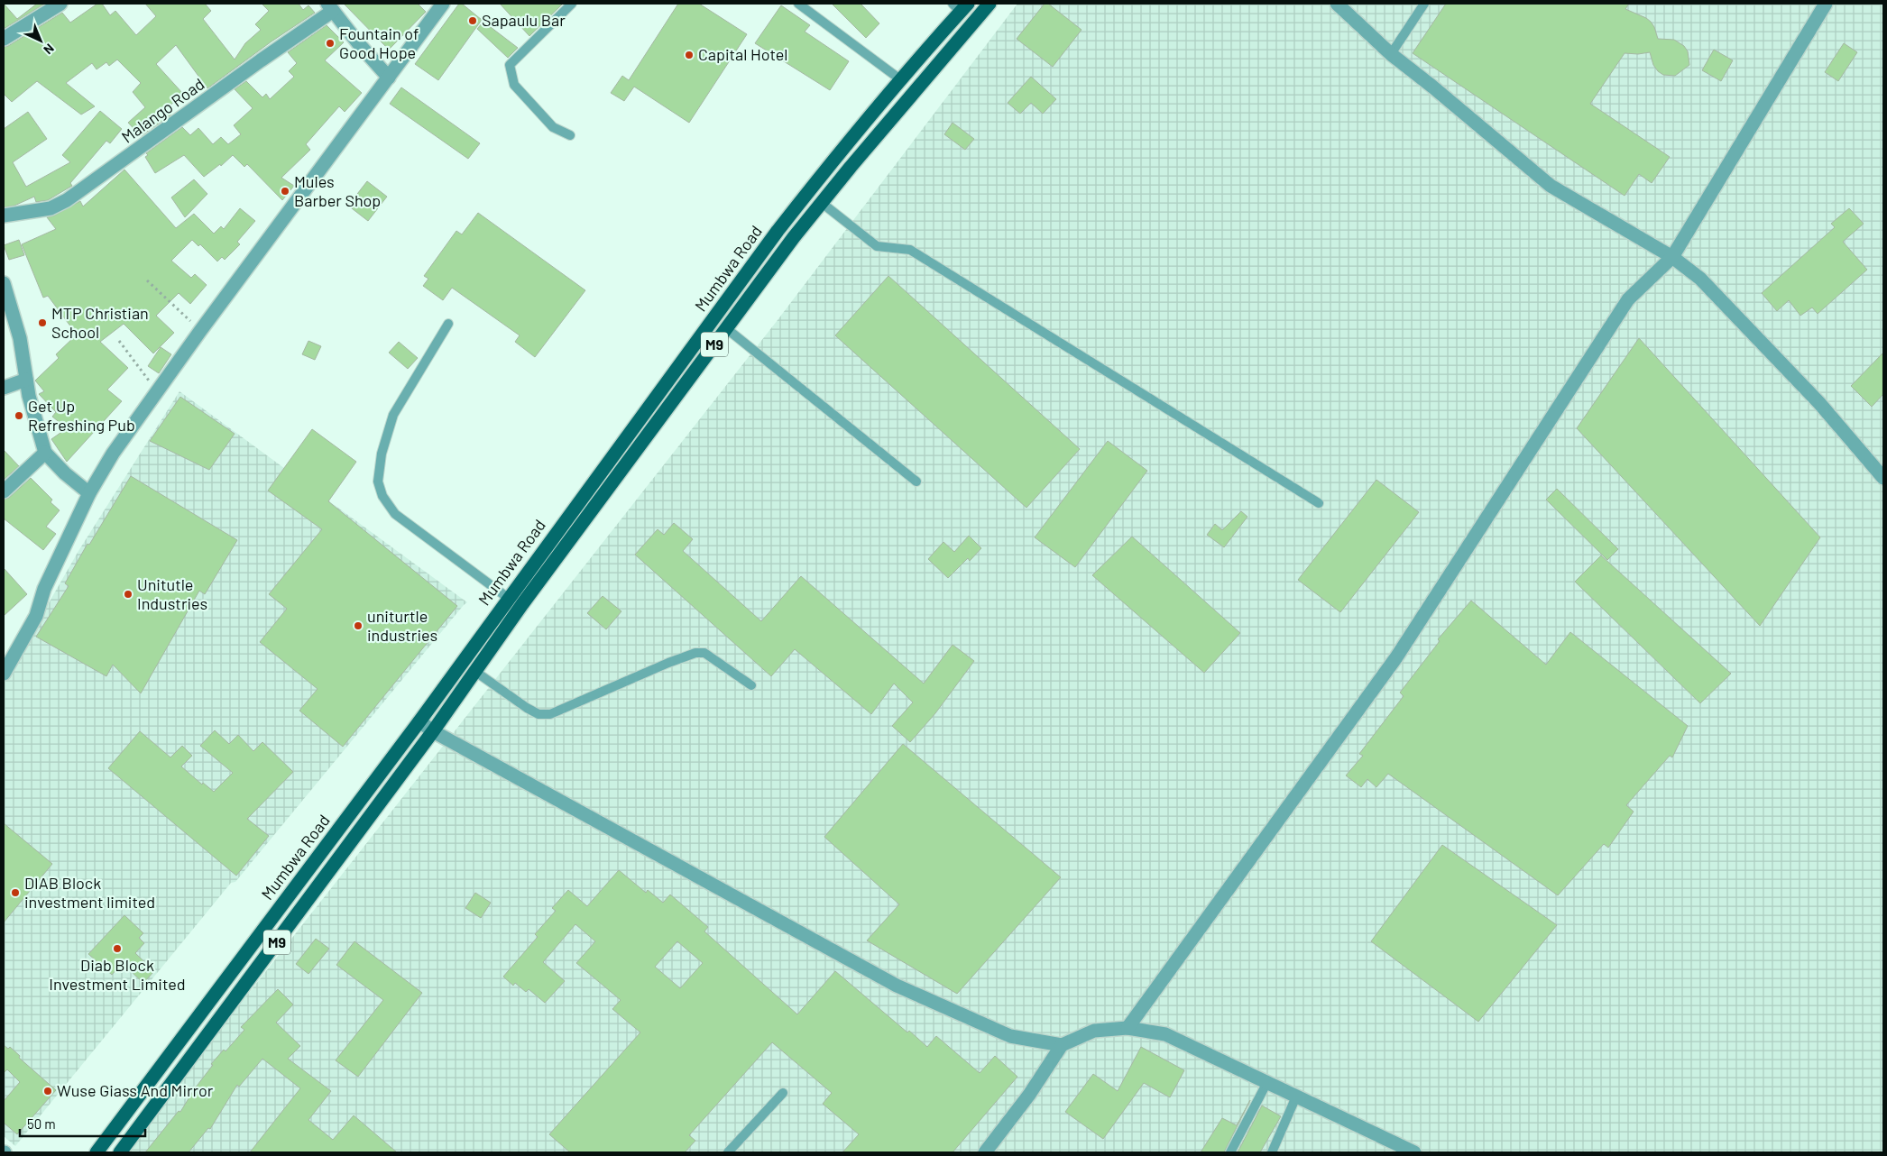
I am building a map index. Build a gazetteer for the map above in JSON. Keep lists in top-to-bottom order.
{
  "streets": {
    "main road": ["Mumbwa Road", "M9"],
    "street": ["Malango Road"]
  },
  "places": [
    "Sapaulu Bar",
    "Fountain of Good Hope",
    "Capital Hotel",
    "Mules Barber Shop",
    "MTP Christian School",
    "Get Up Refreshing Pub",
    "Unitutle Industries",
    "uniturtle industries",
    "DIAB Block investment limited",
    "Diab Block Investment Limited",
    "Wuse Giass And Mirror"
  ],
  "scale_bar": "50 m",
  "north": "bottom right"
}
